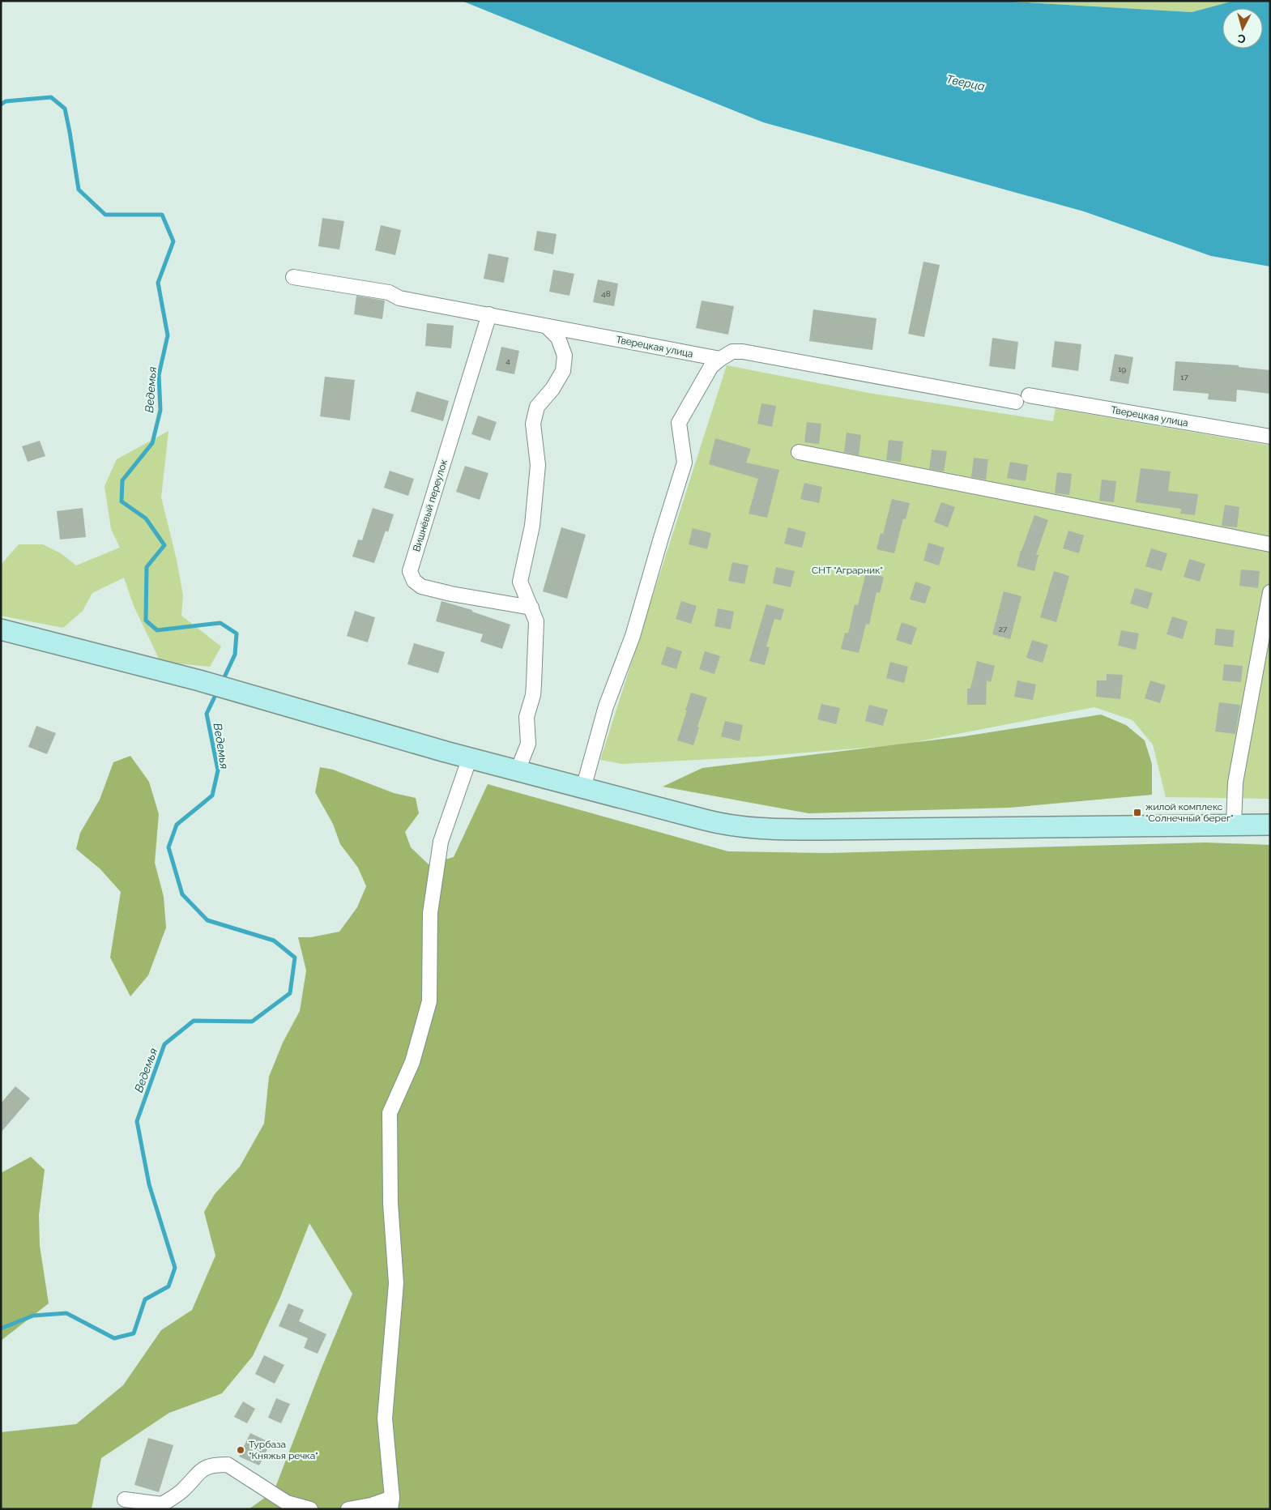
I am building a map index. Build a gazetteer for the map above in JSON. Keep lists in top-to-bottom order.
{
  "streets": {
    "street": ["Тверецкая улица", "Вишнёвый переулок"]
  },
  "crossings": [
    ["Тверецкая улица", "Вишнёвый переулок"]
  ],
  "water": ["Тверца", "Ведемья"],
  "parks": ["СНТ \"Аграрник\""],
  "places": {
    "transit": ["жилой комплекс \"Солнечный берег\""],
    "other": ["Турбаза \"Княжья речка\""]
  },
  "house_numbers": [
    "48",
    "4",
    "19",
    "17",
    "27"
  ],
  "north": "bottom"
}
